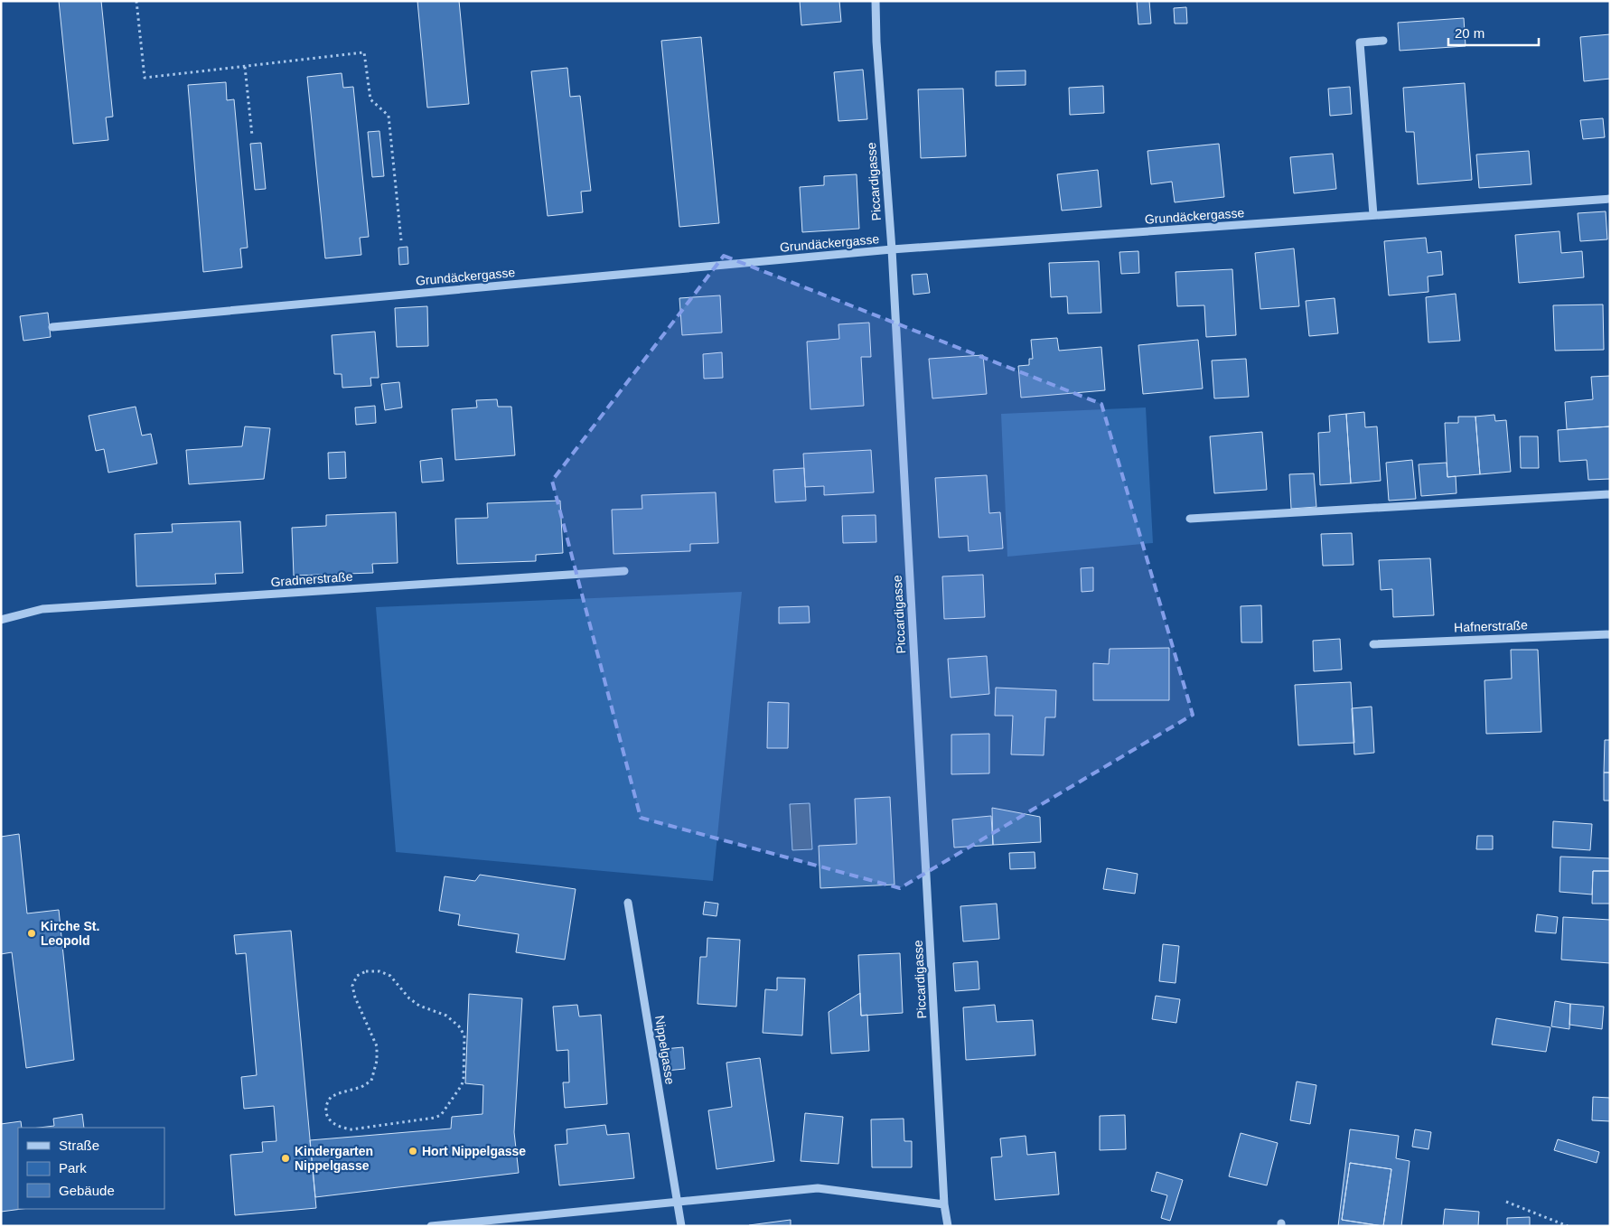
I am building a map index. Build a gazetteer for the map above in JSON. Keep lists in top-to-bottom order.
{
  "streets": {
    "street": [
      "Piccardigasse",
      "Grundäckergasse",
      "Gradnerstraße",
      "Hafnerstraße",
      "Nippelgasse"
    ]
  },
  "crossings": [
    ["Piccardigasse", "Grundäckergasse"]
  ],
  "places": ["Kirche St. Leopold", "Hort Nippelgasse", "Kindergarten Nippelgasse"],
  "legend": ["Straße", "Park", "Gebäude"],
  "scale_bar": "20 m"
}
